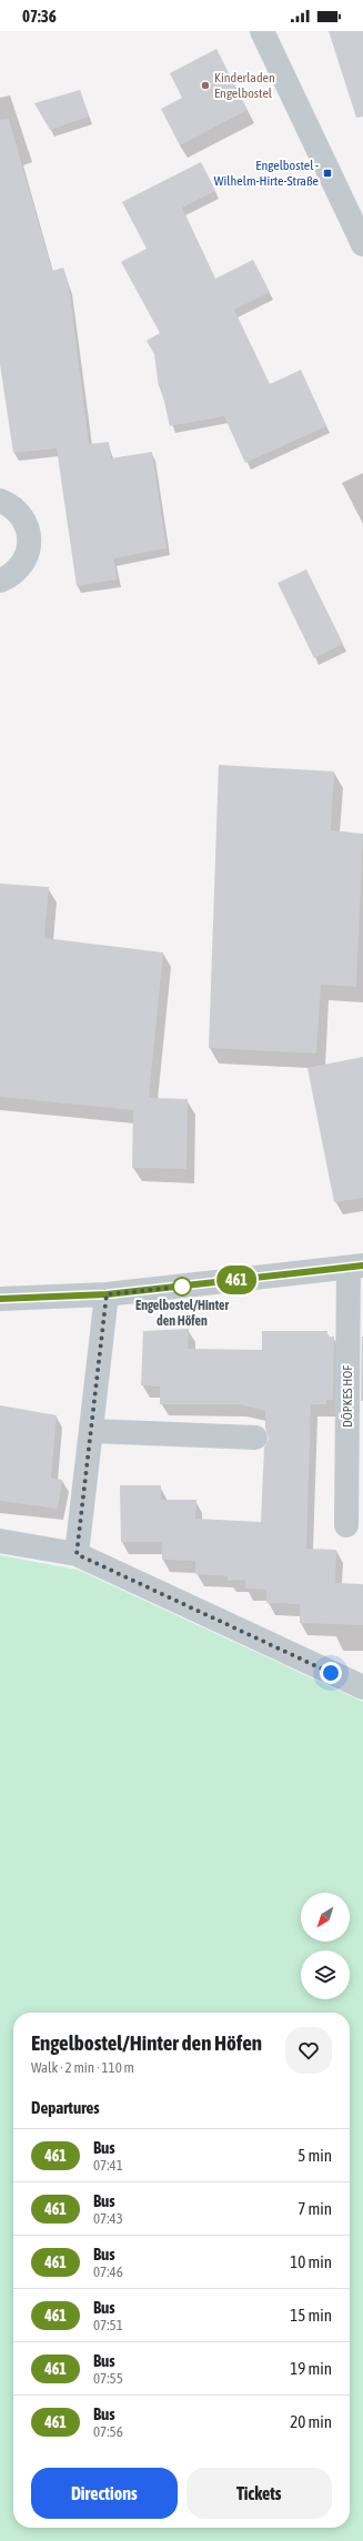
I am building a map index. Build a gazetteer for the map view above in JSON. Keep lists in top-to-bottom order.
{
  "streets": {
    "street": ["DÖPKES HOF"]
  },
  "places": {
    "other": ["Kinderladen Engelbostel", "Engelbostel/Hinter den Höfen"],
    "transit": ["Engelbostel - Wilhelm-Hirte-Straße"]
  },
  "lines": ["bus line 461"],
  "north": "bottom left",
  "page": {
    "status": "07:36",
    "on_map": "461",
    "heading": [
      ["Engelbostel/Hinter den Höfen", "Walk · 2 min · 110 m"],
      "Departures"
    ],
    "list": [
      {
        "mark": "461",
        "name": "Bus",
        "note": "07:41",
        "value": "5 min"
      },
      {
        "mark": "461",
        "name": "Bus",
        "note": "07:43",
        "value": "7 min"
      },
      {
        "mark": "461",
        "name": "Bus",
        "note": "07:46",
        "value": "10 min"
      },
      {
        "mark": "461",
        "name": "Bus",
        "note": "07:51",
        "value": "15 min"
      },
      {
        "mark": "461",
        "name": "Bus",
        "note": "07:55",
        "value": "19 min"
      },
      {
        "mark": "461",
        "name": "Bus",
        "note": "07:56",
        "value": "20 min"
      }
    ],
    "buttons": ["Directions", "Tickets"]
  }
}
